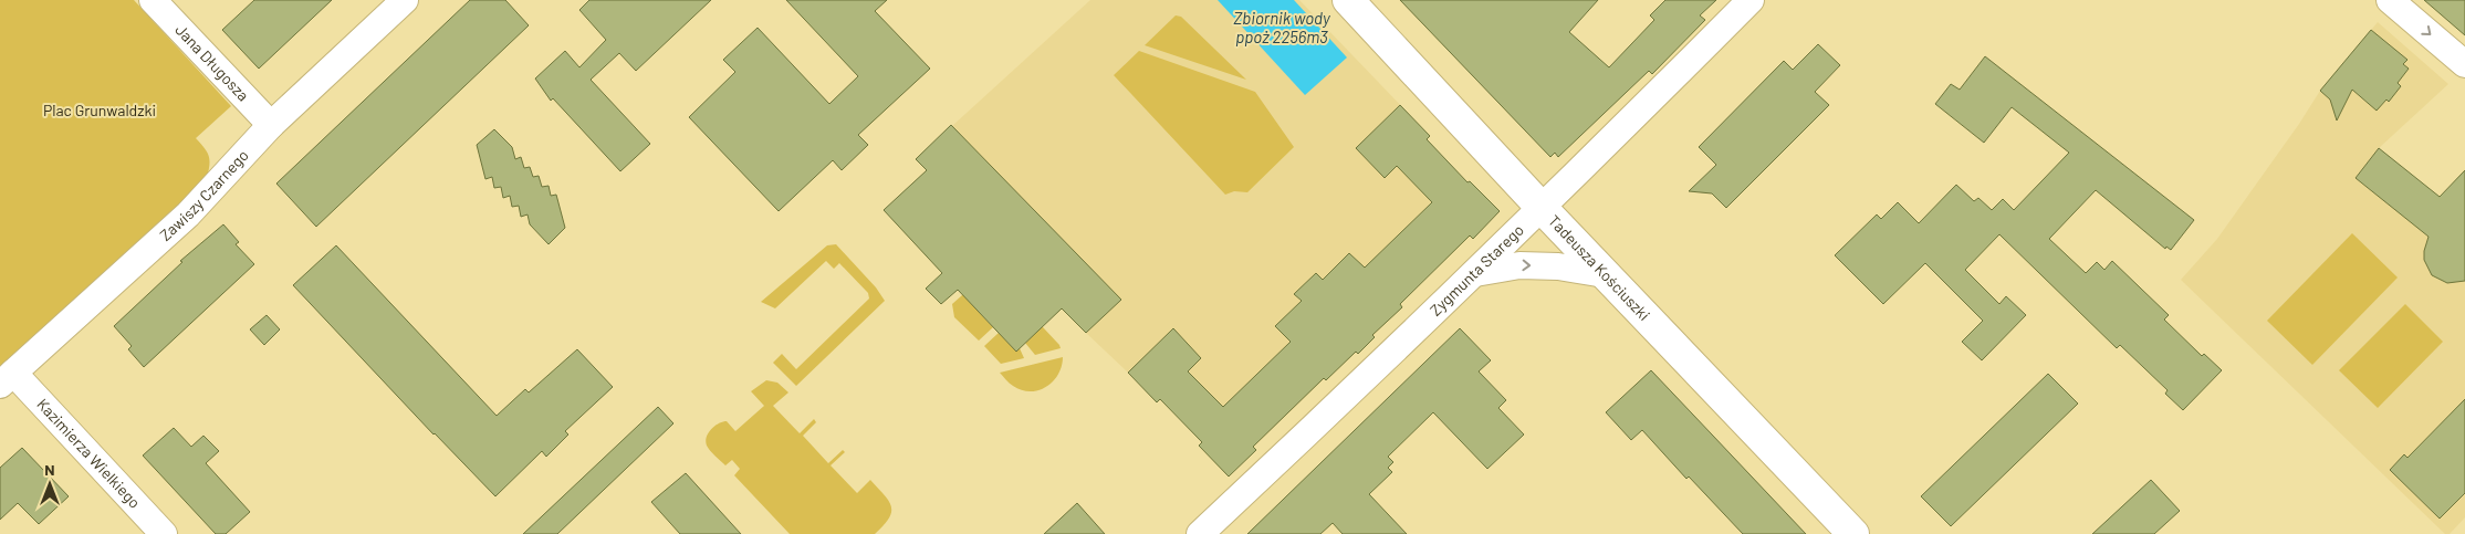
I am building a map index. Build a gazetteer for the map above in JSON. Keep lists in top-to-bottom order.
{
  "streets": {
    "street": [
      "Jana Długosza",
      "Zawiszy Czarnego",
      "Tadeusza Kościuszki",
      "Zygmunta Starego",
      "Kazimierza Wielkiego"
    ]
  },
  "crossings": [
    ["Jana Długosza", "Zawiszy Czarnego"],
    ["Zawiszy Czarnego", "Kazimierza Wielkiego"],
    ["Tadeusza Kościuszki", "Zygmunta Starego"]
  ],
  "water": ["Zbiornik wody ppoż 2256m3"],
  "parks": ["Plac Grunwaldzki"],
  "north": "top"
}
